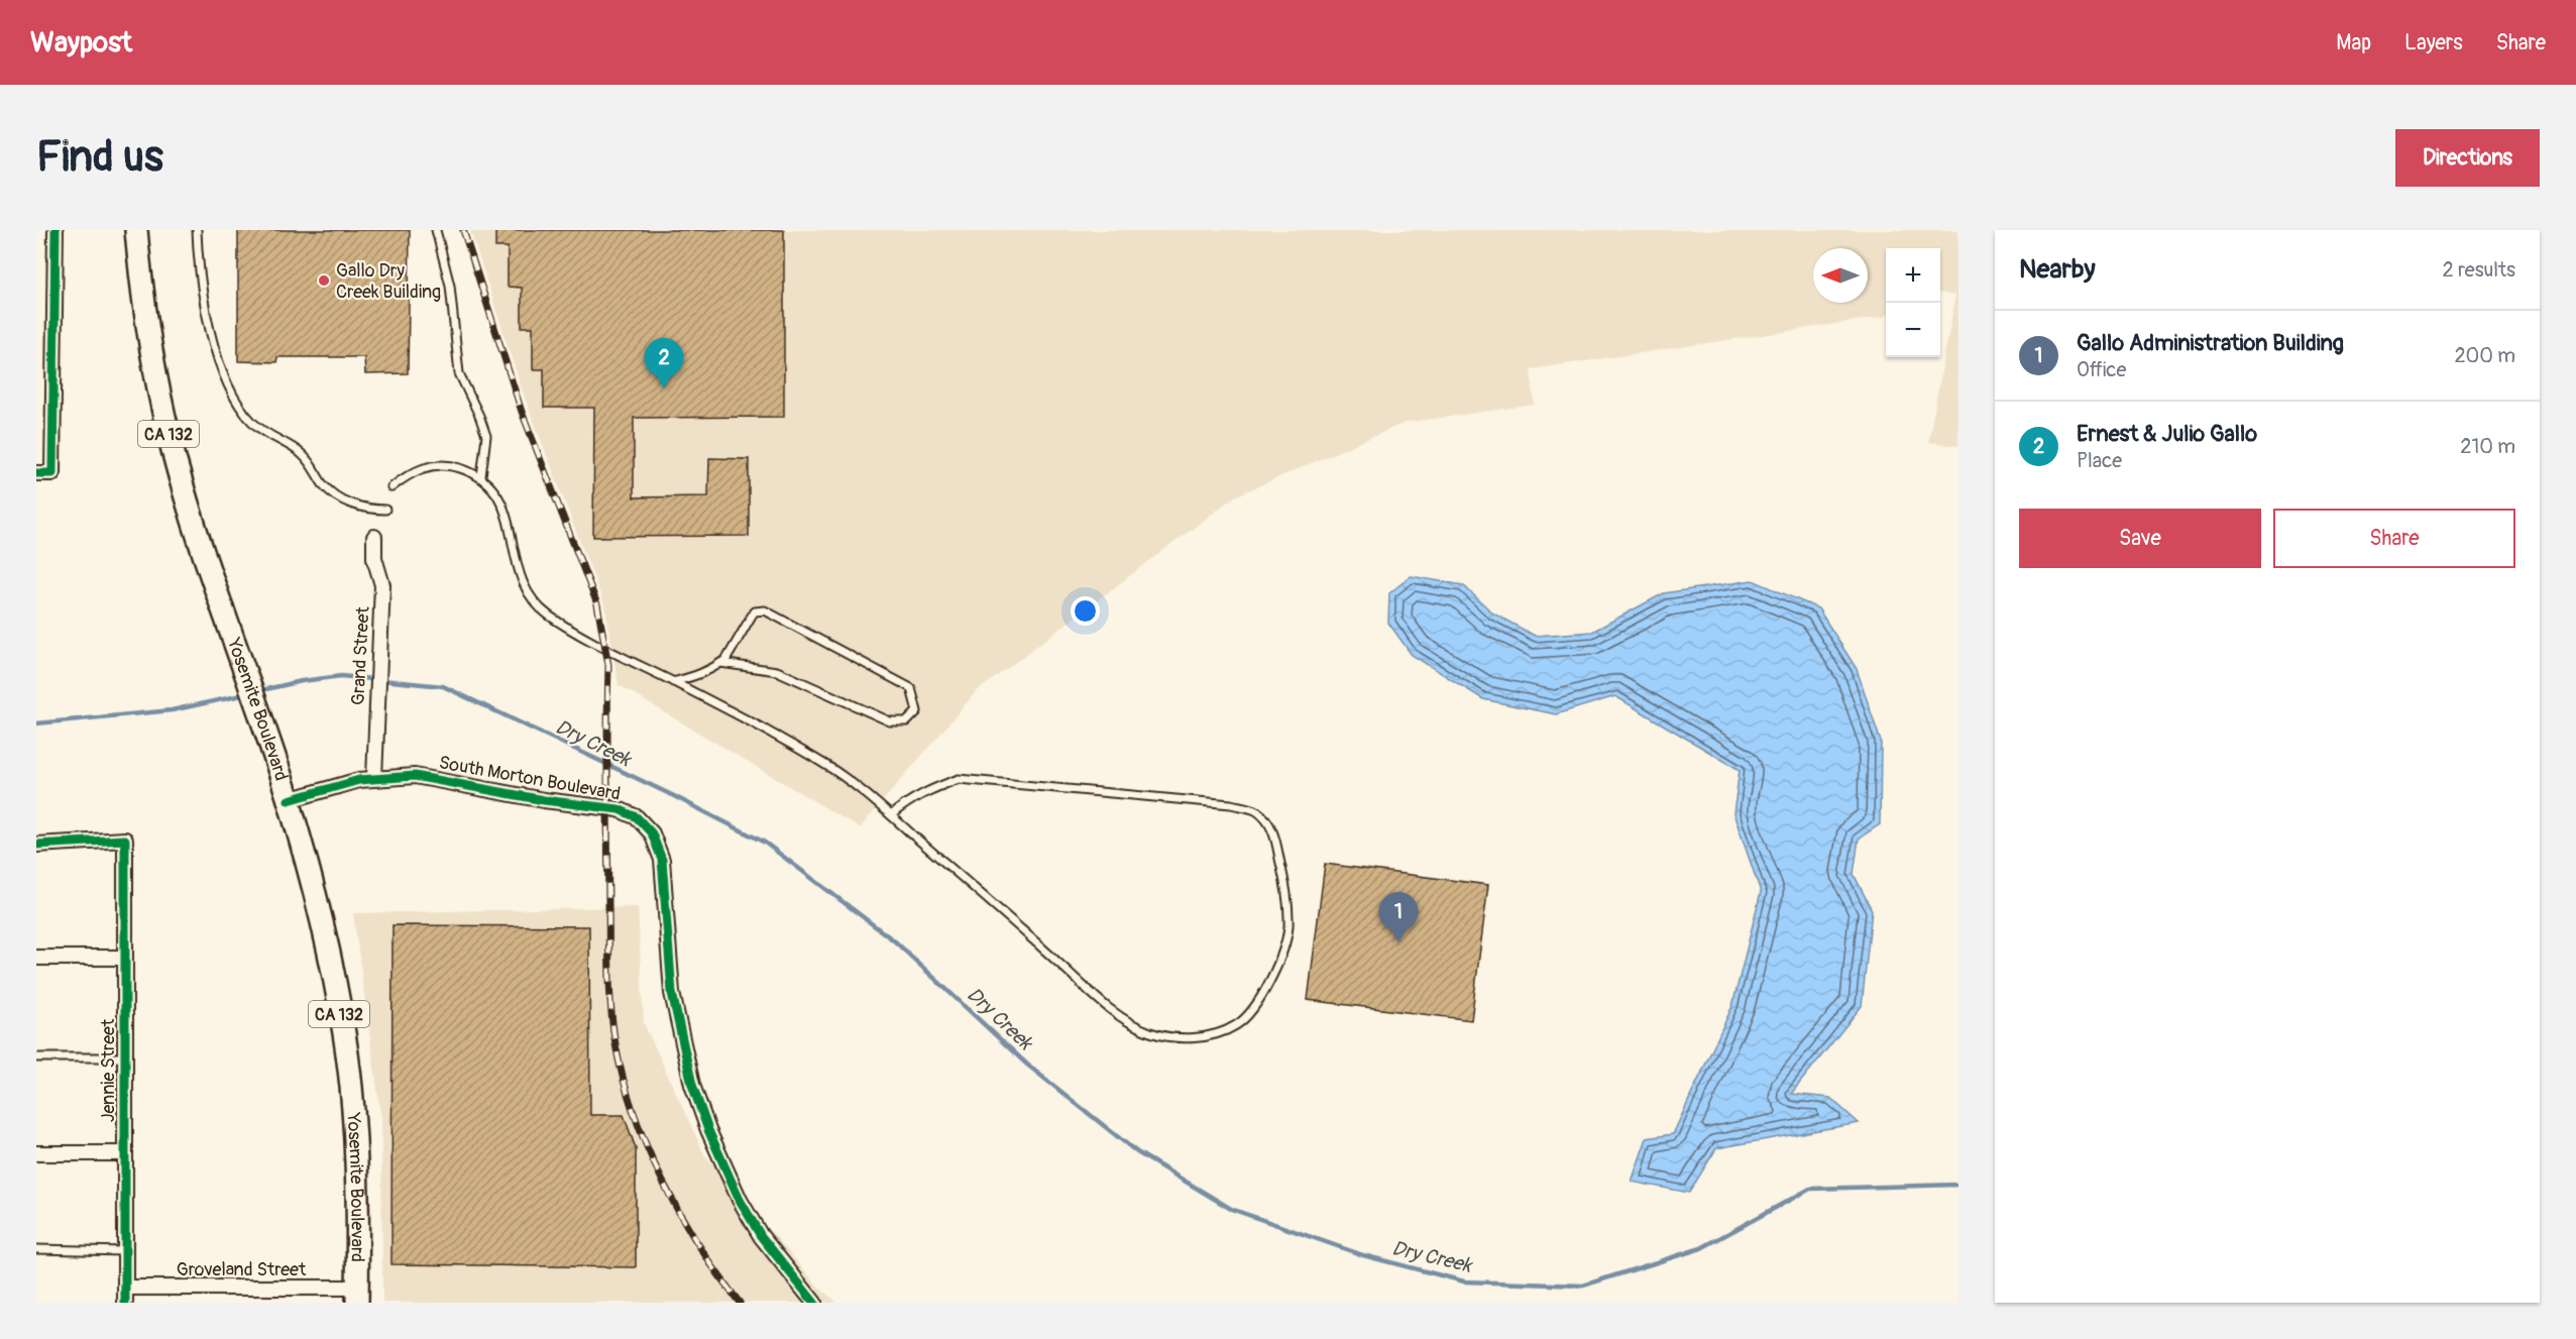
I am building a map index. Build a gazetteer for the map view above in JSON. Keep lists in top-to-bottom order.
{
  "streets": {
    "main road": ["CA 132", "Yosemite Boulevard"],
    "street": [
      "Grand Street",
      "South Morton Boulevard",
      "Jennie Street",
      "Groveland Street"
    ]
  },
  "crossings": [
    ["Grand Street", "South Morton Boulevard"],
    ["Yosemite Boulevard", "South Morton Boulevard"],
    ["Yosemite Boulevard", "Groveland Street"],
    ["Jennie Street", "Groveland Street"]
  ],
  "water": ["Dry Creek"],
  "places": ["Gallo Dry Creek Building"],
  "north": "left",
  "page": {
    "header": "Waypost",
    "nav": ["Map", "Layers", "Share"],
    "buttons": [
      "Directions",
      ["Save", "Share"]
    ],
    "title": "Find us",
    "heading": ["Nearby", "2 results"],
    "map_buttons": ["+", "−"],
    "list": [
      {
        "mark": "1",
        "name": "Gallo Administration Building",
        "note": "Office",
        "value": "200 m"
      },
      {
        "mark": "2",
        "name": "Ernest & Julio Gallo",
        "note": "Place",
        "value": "210 m"
      }
    ],
    "pins": ["2", "1"]
  }
}
